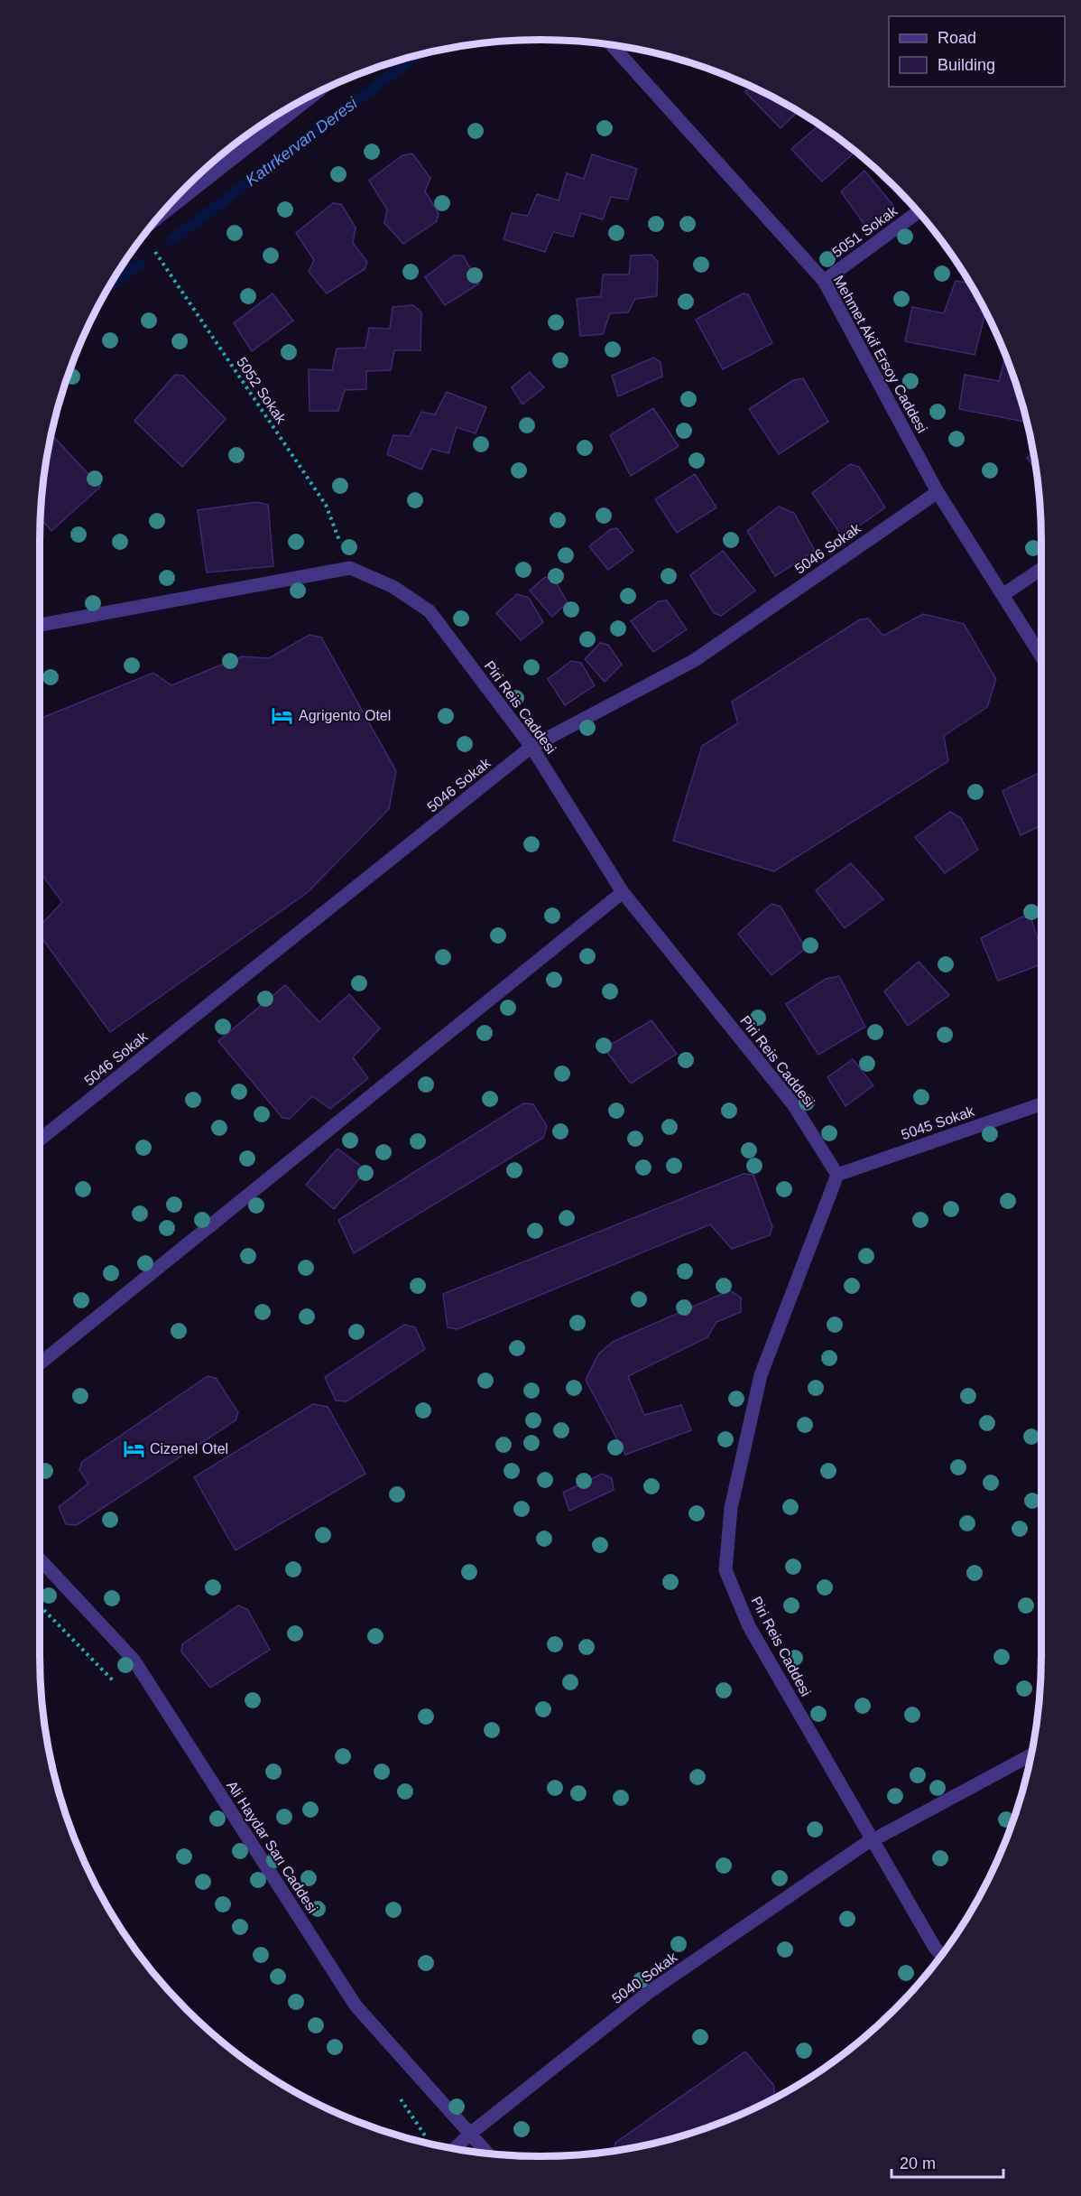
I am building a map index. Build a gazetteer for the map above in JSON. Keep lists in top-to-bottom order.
{
  "streets": {
    "street": [
      "5051 Sokak",
      "Mehmet Akif Ersoy Caddesi",
      "5046 Sokak",
      "Piri Reis Caddesi",
      "5045 Sokak",
      "Ali Haydar Sarı Caddesi",
      "5040 Sokak"
    ],
    "path": ["5052 Sokak"]
  },
  "crossings": [
    ["5051 Sokak", "Mehmet Akif Ersoy Caddesi"],
    ["Mehmet Akif Ersoy Caddesi", "5046 Sokak"],
    ["5052 Sokak", "Piri Reis Caddesi"],
    ["5046 Sokak", "Piri Reis Caddesi"],
    ["Piri Reis Caddesi", "5045 Sokak"],
    ["Piri Reis Caddesi", "5040 Sokak"],
    ["Ali Haydar Sarı Caddesi", "5040 Sokak"]
  ],
  "water": ["Katırkervan Deresi"],
  "places": {
    "hotel": ["Agrigento Otel", "Cizenel Otel"]
  },
  "legend": ["Road", "Building"],
  "scale_bar": "20 m"
}
